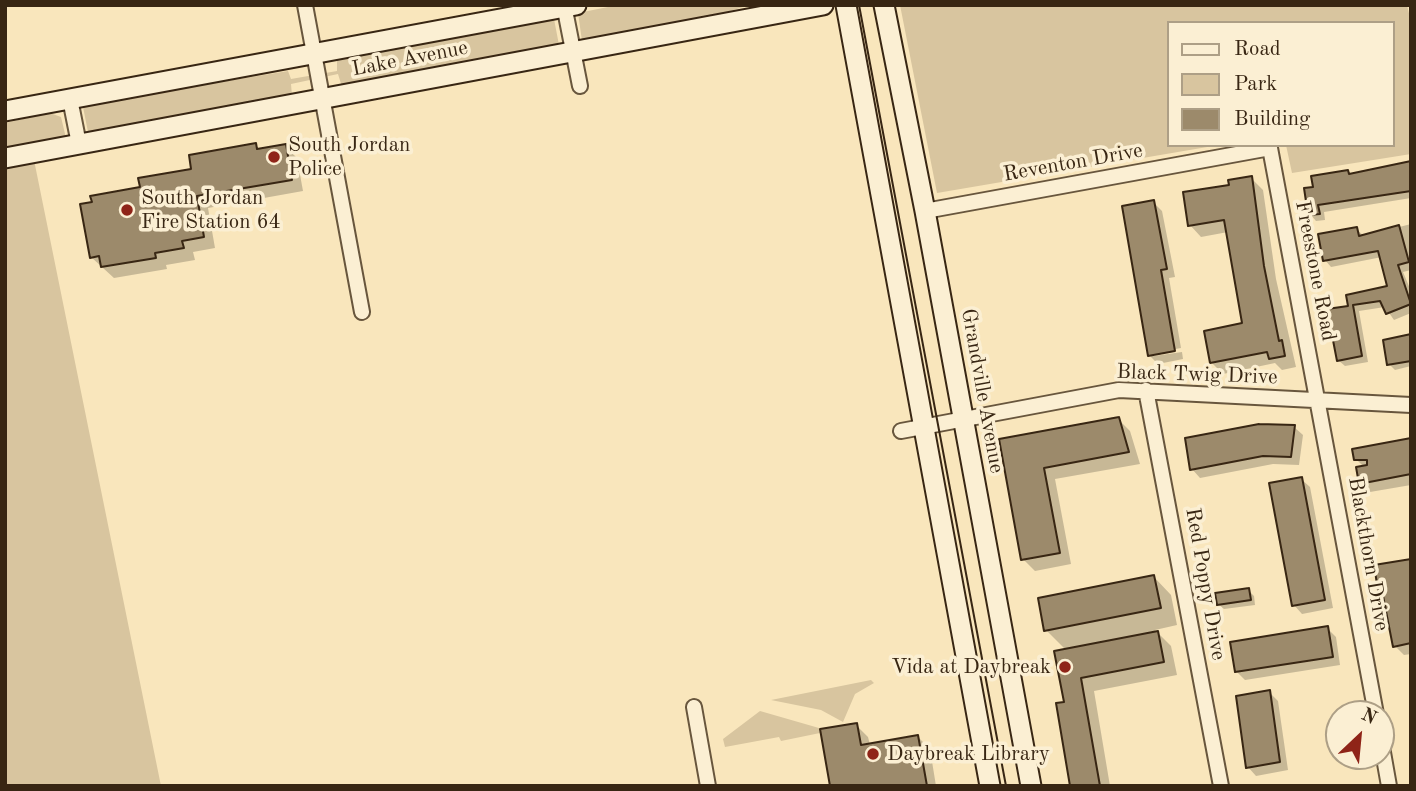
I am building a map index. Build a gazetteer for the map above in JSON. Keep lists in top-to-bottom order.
{
  "streets": {
    "street": [
      "Lake Avenue",
      "Reventon Drive",
      "Freestone Road",
      "Black Twig Drive",
      "Grandville Avenue",
      "Blackthorn Drive",
      "Red Poppy Drive"
    ]
  },
  "crossings": [
    ["Reventon Drive", "Freestone Road"],
    ["Reventon Drive", "Grandville Avenue"],
    ["Freestone Road", "Black Twig Drive"],
    ["Freestone Road", "Blackthorn Drive"],
    ["Black Twig Drive", "Grandville Avenue"],
    ["Black Twig Drive", "Blackthorn Drive"],
    ["Black Twig Drive", "Red Poppy Drive"]
  ],
  "places": [
    "South Jordan Police",
    "South Jordan Fire Station 64",
    "Vida at Daybreak",
    "Daybreak Library"
  ],
  "legend": ["Road", "Park", "Building"],
  "north": "top right"
}
